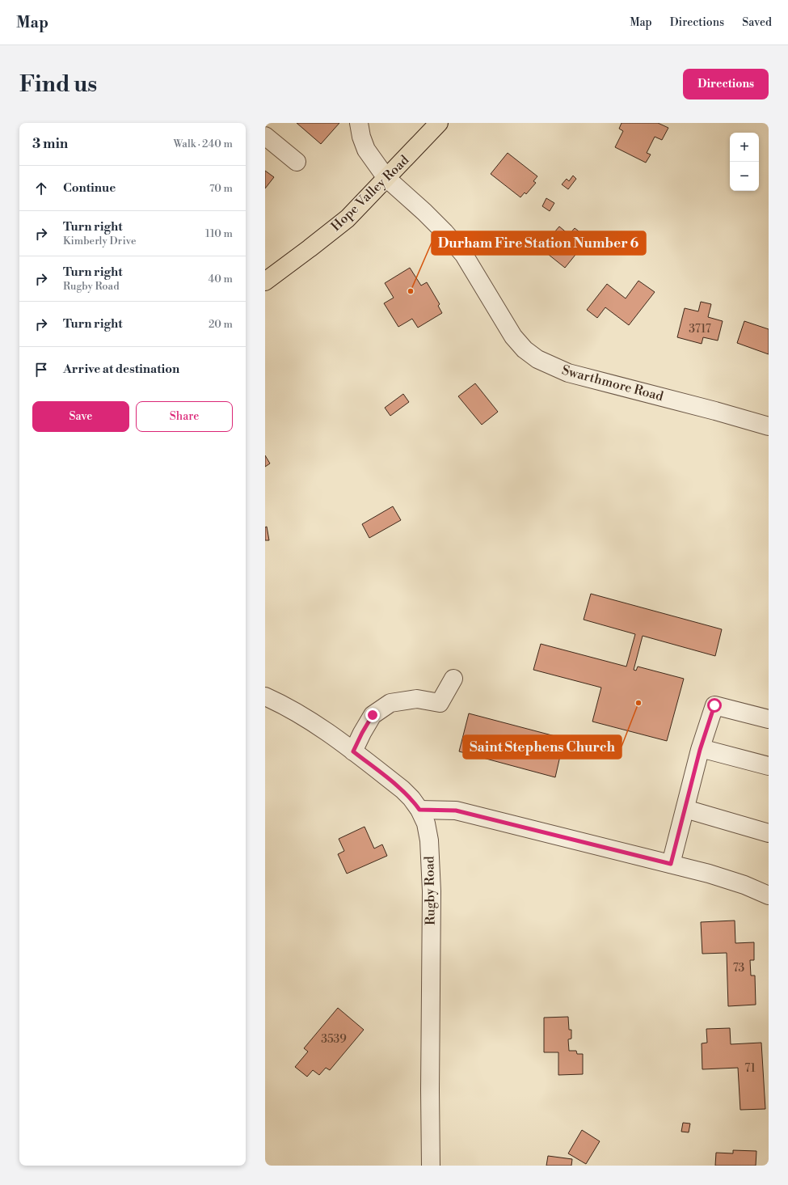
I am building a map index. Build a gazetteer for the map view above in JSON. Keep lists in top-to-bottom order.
{
  "streets": {
    "main road": ["Hope Valley Road"],
    "street": ["Swarthmore Road", "Rugby Road"]
  },
  "crossings": [
    ["Hope Valley Road", "Swarthmore Road"]
  ],
  "places": ["Durham Fire Station Number 6", "Saint Stephens Church"],
  "house_numbers": [
    "3717",
    "73",
    "3539",
    "71"
  ],
  "page": {
    "header": "Map",
    "nav": ["Map", "Directions", "Saved"],
    "buttons": [
      "Directions",
      ["Save", "Share"]
    ],
    "title": "Find us",
    "heading": ["3 min", "Walk · 240 m"],
    "map_buttons": ["+", "−"],
    "list": [
      ["Continue", "70 m"],
      ["Turn right", "Kimberly Drive", "110 m"],
      ["Turn right", "Rugby Road", "40 m"],
      ["Turn right", "20 m"],
      "Arrive at destination"
    ]
  }
}
